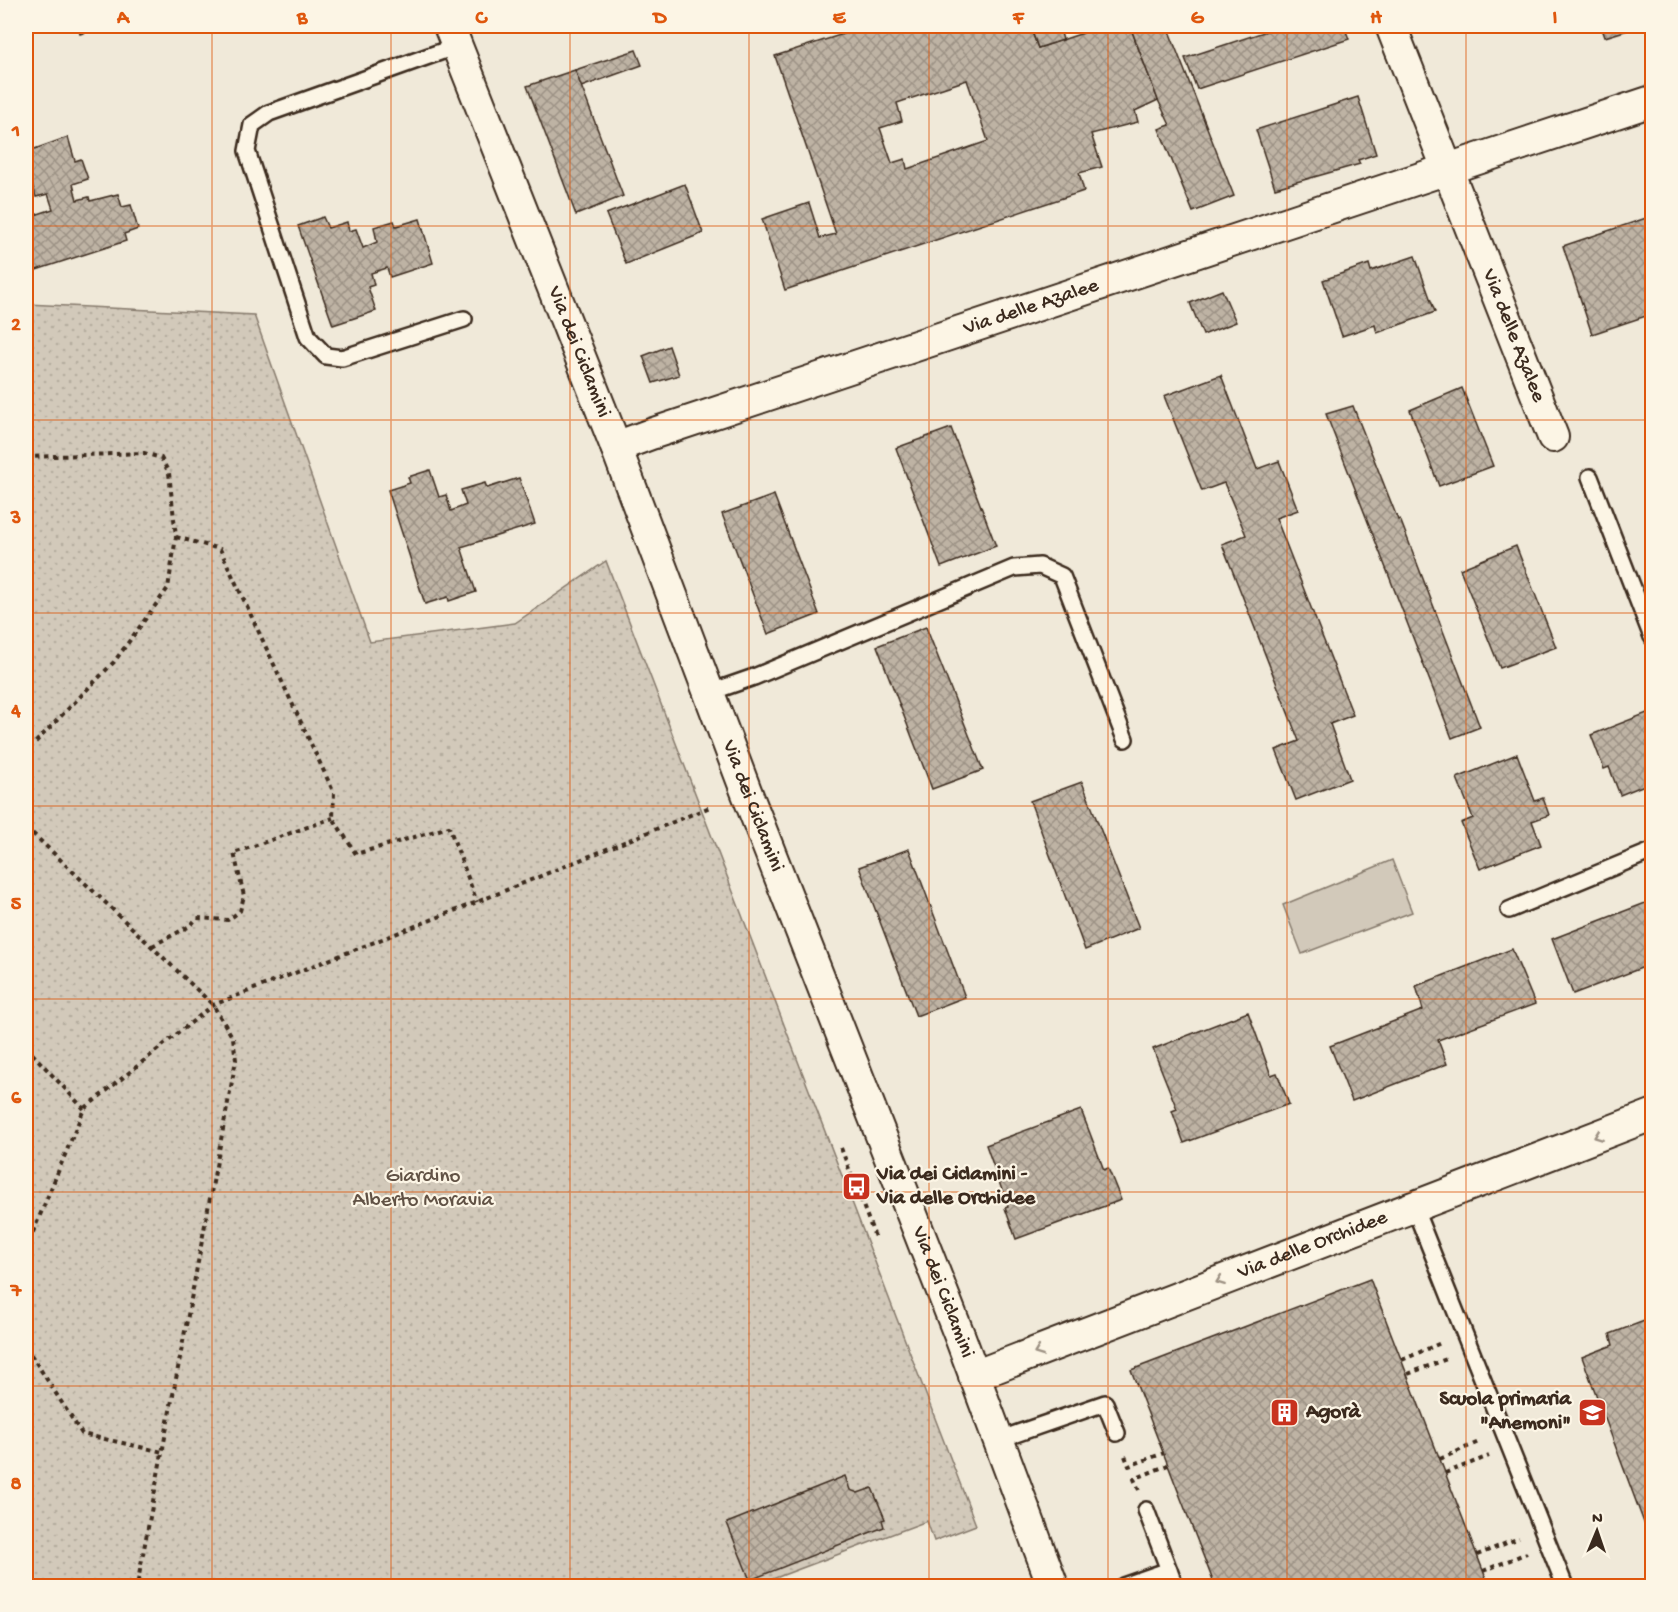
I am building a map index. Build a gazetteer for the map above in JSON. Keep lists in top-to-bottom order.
{
  "streets": {
    "street": ["Via delle Azalee", "Via dei Ciclamini", "Via delle Orchidee"]
  },
  "crossings": [
    ["Via delle Azalee", "Via dei Ciclamini"],
    ["Via dei Ciclamini", "Via delle Orchidee"]
  ],
  "one_way": ["Via delle Orchidee"],
  "parks": ["Giardino Alberto Moravia"],
  "places": {
    "bus stop": ["Via dei Ciclamini - Via delle Orchidee"],
    "school or university": ["Scuola primaria \"Anemoni\""],
    "building": ["Agorà"]
  },
  "north": "top",
  "grid": {
    "columns": [
      "A",
      "B",
      "C",
      "D",
      "E",
      "F",
      "G",
      "H",
      "I"
    ],
    "rows": [
      "1",
      "2",
      "3",
      "4",
      "5",
      "6",
      "7",
      "8"
    ]
  }
}
